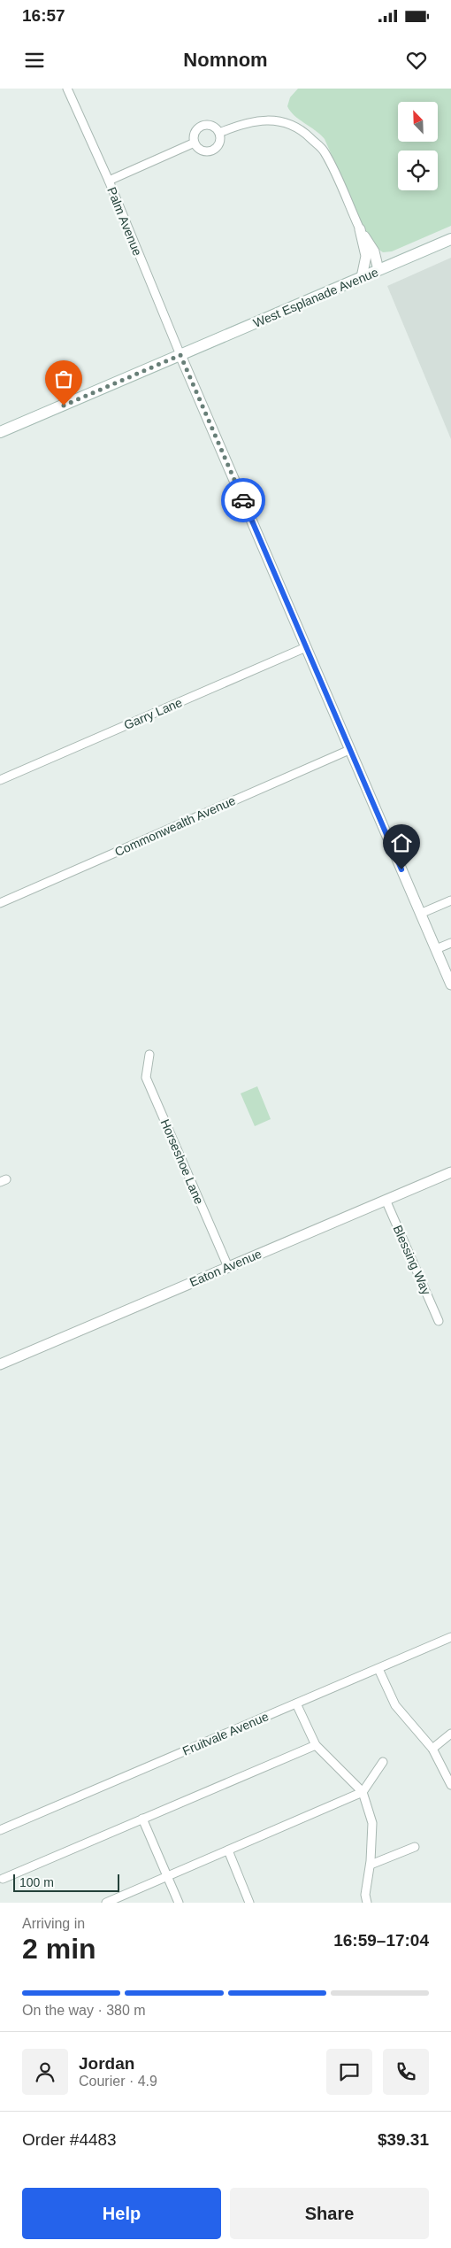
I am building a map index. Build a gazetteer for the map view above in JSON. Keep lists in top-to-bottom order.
{
  "streets": {
    "main road": ["West Esplanade Avenue"],
    "street": [
      "Palm Avenue",
      "Garry Lane",
      "Commonwealth Avenue",
      "Horseshoe Lane",
      "Blessing Way",
      "Eaton Avenue",
      "Fruitvale Avenue"
    ]
  },
  "crossings": [
    ["Palm Avenue", "West Esplanade Avenue"],
    ["Horseshoe Lane", "Eaton Avenue"],
    ["Blessing Way", "Eaton Avenue"]
  ],
  "scale_bar": "100 m",
  "north": "top left",
  "page": {
    "status": "16:57",
    "header": "Nomnom",
    "scale": "100 m",
    "heading": ["2 min", "Arriving in", "16:59–17:04"],
    "panel": [
      "Jordan",
      "Courier · 4.9",
      "Order #4483",
      "$39.31"
    ],
    "bar": "On the way · 380 m",
    "buttons": ["Help", "Share"]
  }
}
